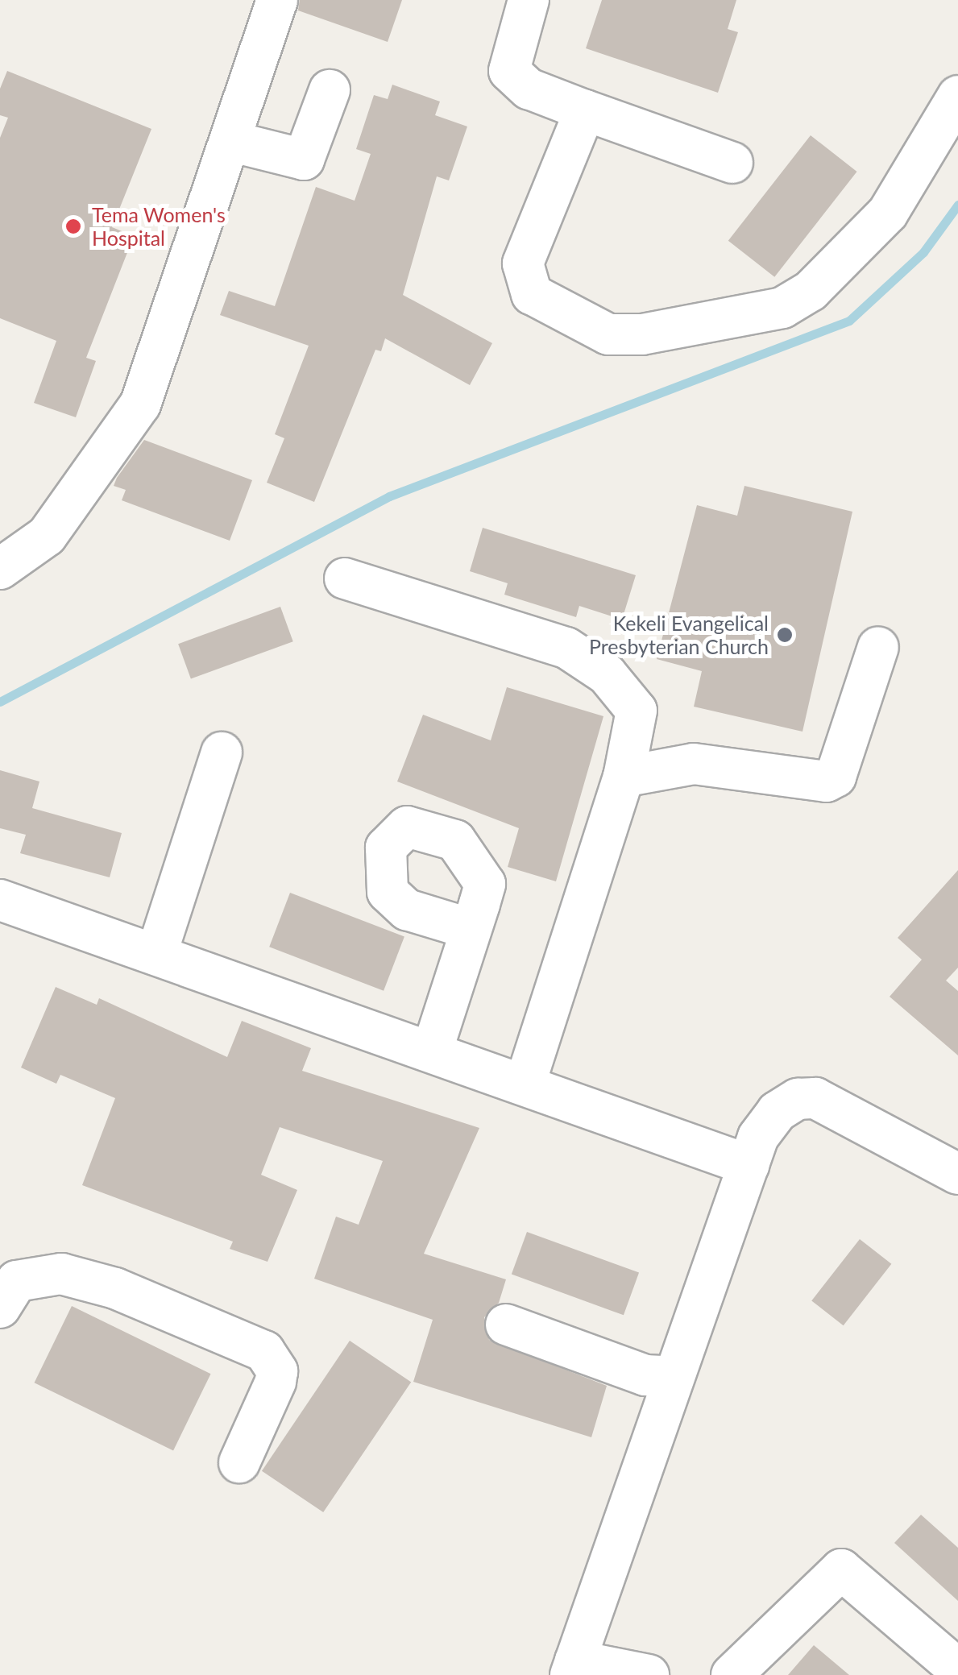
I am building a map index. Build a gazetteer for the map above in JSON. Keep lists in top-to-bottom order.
{
  "places": ["Tema Women's Hospital", "Kekeli Evangelical Presbyterian Church"]
}
